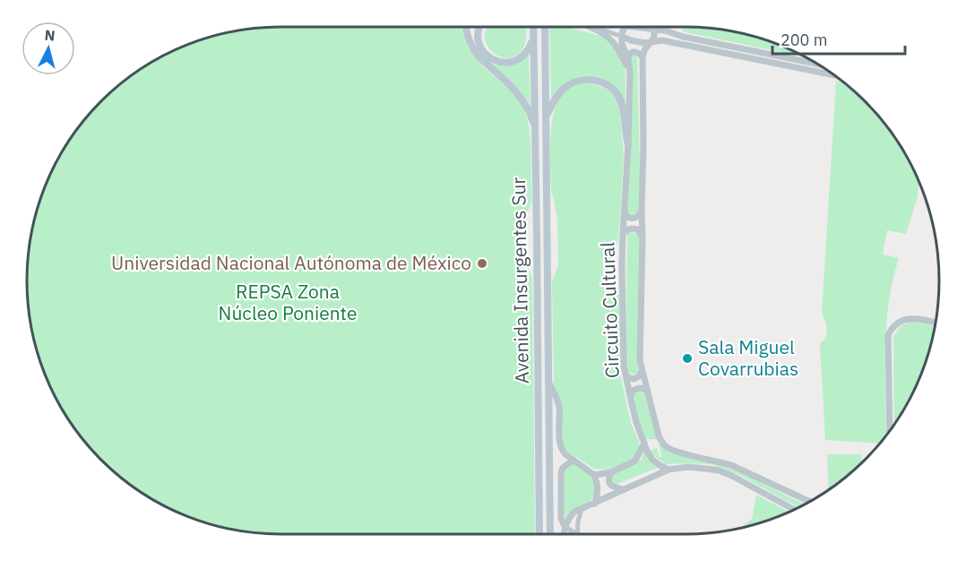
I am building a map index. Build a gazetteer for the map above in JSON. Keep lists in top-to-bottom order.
{
  "streets": {
    "main road": ["Avenida Insurgentes Sur"],
    "street": ["Circuito Cultural"]
  },
  "parks": ["REPSA Zona Núcleo Poniente"],
  "places": ["Universidad Nacional Autónoma de México", "Sala Miguel Covarrubias"],
  "scale_bar": "200 m",
  "north": "top"
}
